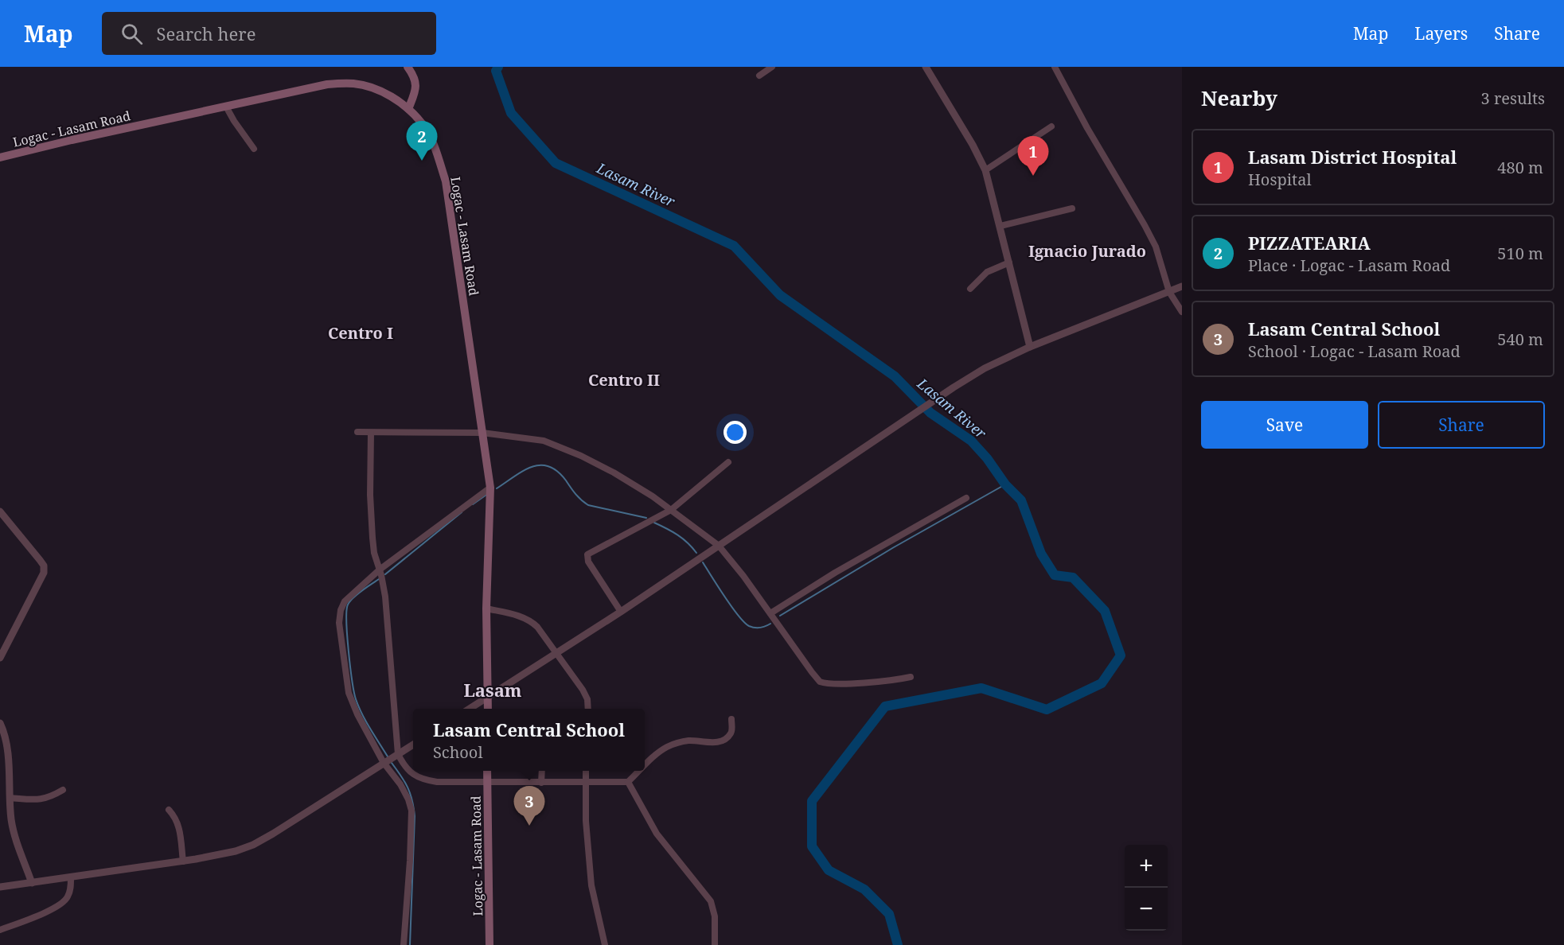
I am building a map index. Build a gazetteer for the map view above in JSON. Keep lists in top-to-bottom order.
{
  "streets": {
    "main road": ["Logac - Lasam Road"]
  },
  "districts": [
    "Ignacio Jurado",
    "Centro I",
    "Centro II",
    "Lasam"
  ],
  "water": ["Lasam River"],
  "page": {
    "header": "Map",
    "search": "Search here",
    "nav": ["Map", "Layers", "Share"],
    "heading": ["Nearby", "3 results"],
    "pins": ["2", "1", "3"],
    "list": [
      {
        "mark": "1",
        "name": "Lasam District Hospital",
        "note": "Hospital",
        "value": "480 m"
      },
      {
        "mark": "2",
        "name": "PIZZATEARIA",
        "note": "Place · Logac - Lasam Road",
        "value": "510 m"
      },
      {
        "mark": "3",
        "name": "Lasam Central School",
        "note": "School · Logac - Lasam Road",
        "value": "540 m"
      }
    ],
    "buttons": ["Save", "Share"],
    "popup": ["Lasam Central School", "School"],
    "map_buttons": ["+", "−"]
  }
}
